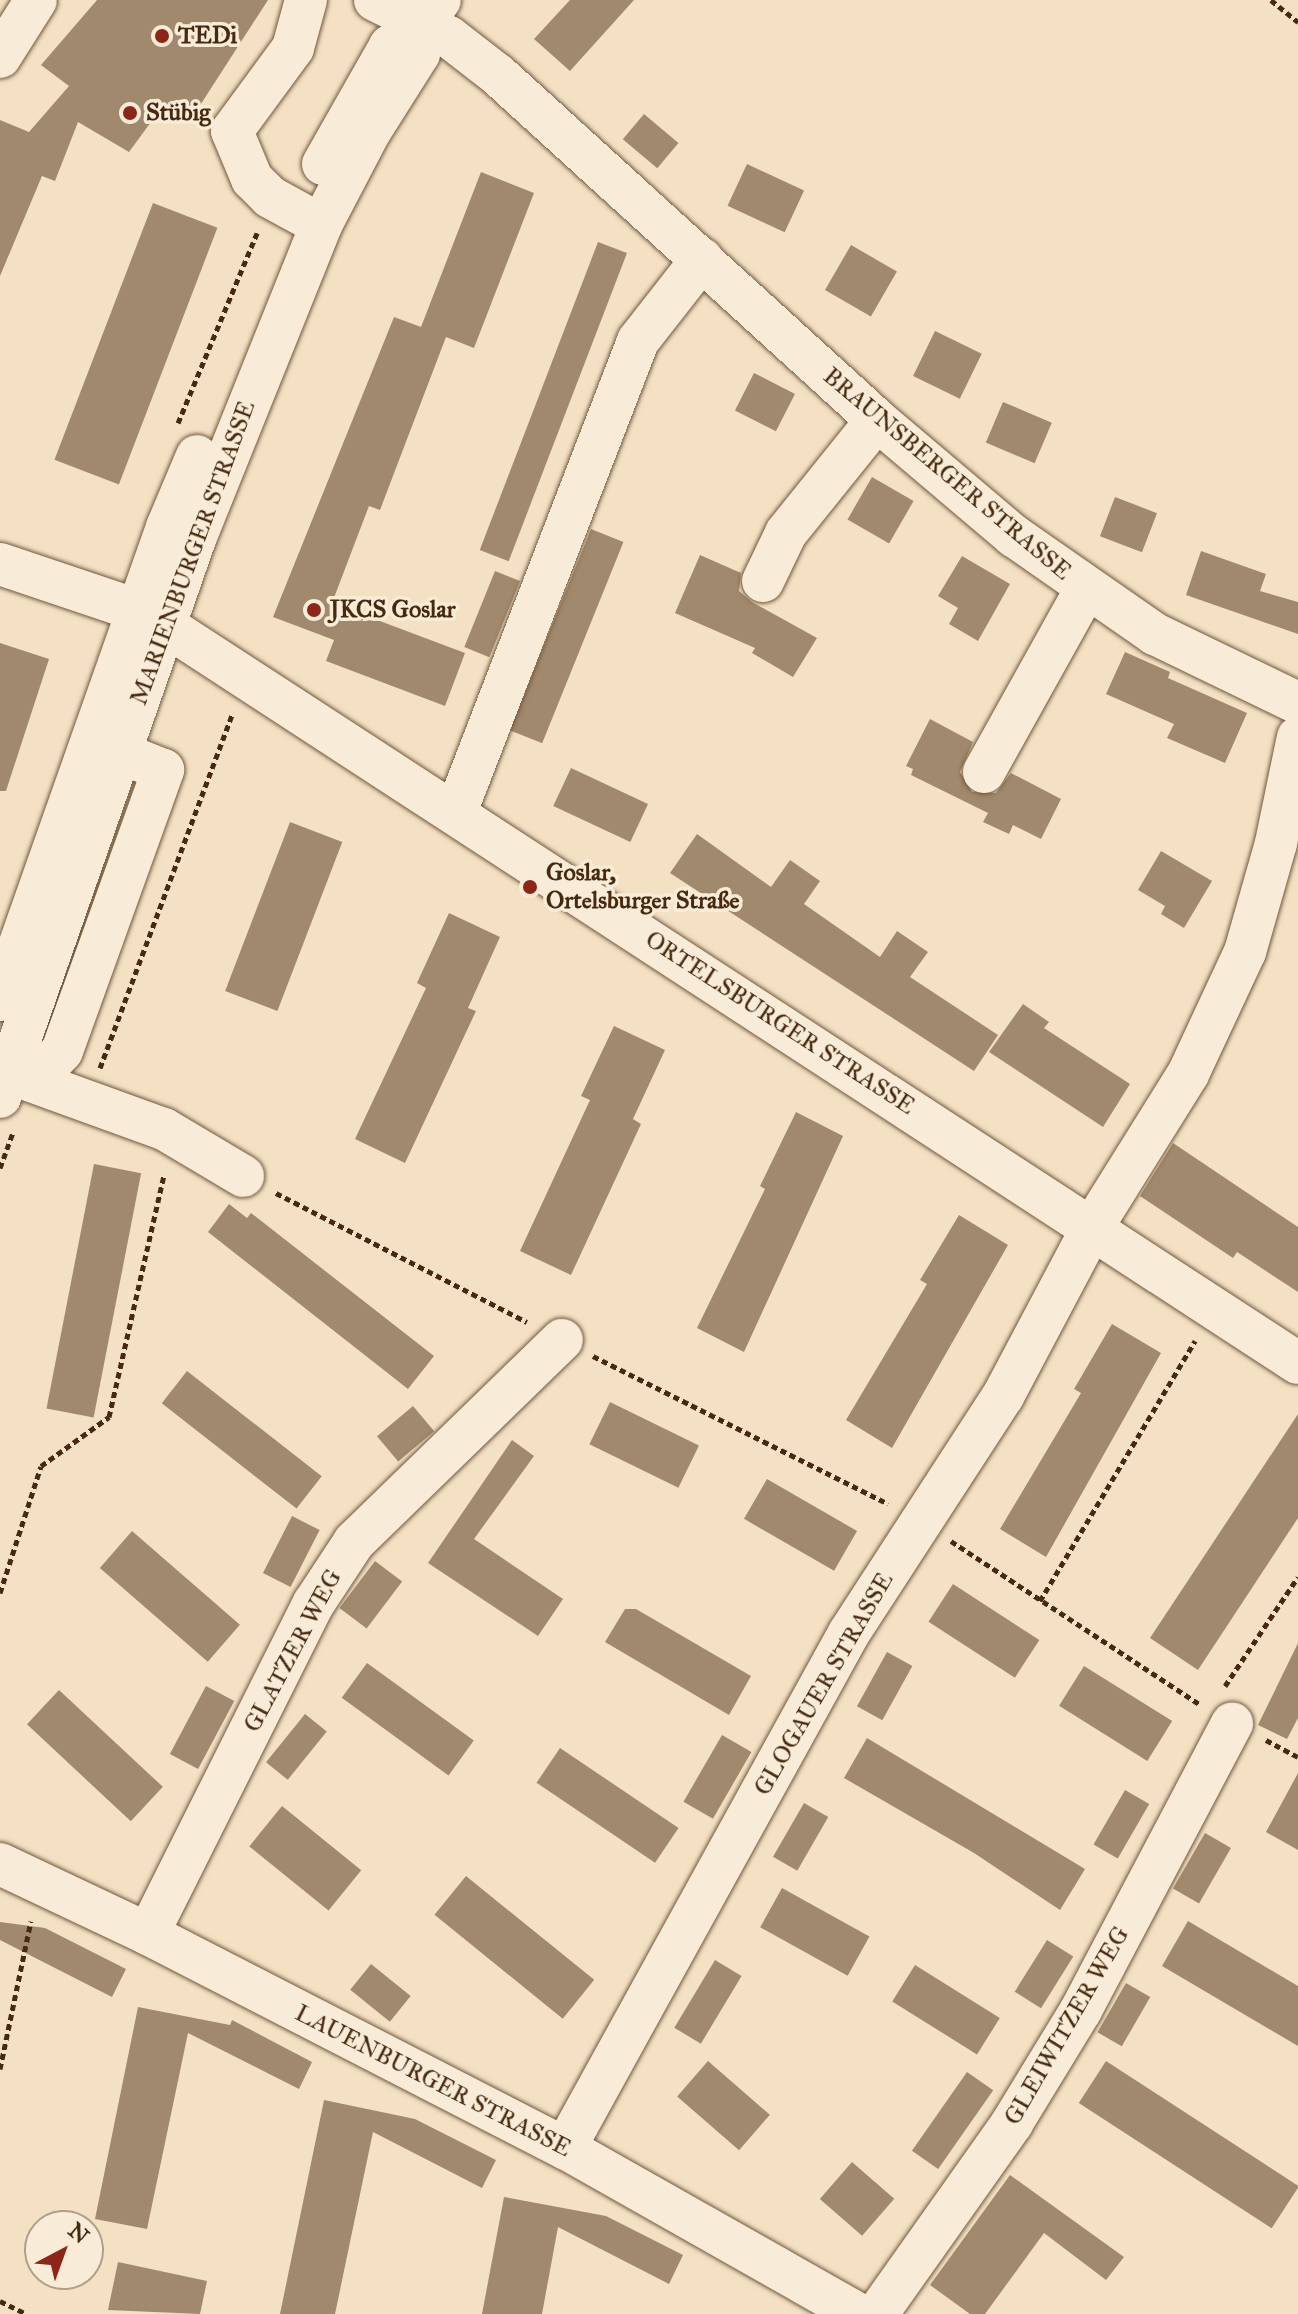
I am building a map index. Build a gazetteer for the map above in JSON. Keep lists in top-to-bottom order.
{
  "streets": {
    "street": [
      "BRAUNSBERGER STRASSE",
      "MARIENBURGER STRASSE",
      "ORTELSBURGER STRASSE",
      "GLATZER WEG",
      "GLOGAUER STRASSE",
      "GLEIWITZER WEG",
      "LAUENBURGER STRASSE"
    ]
  },
  "crossings": [
    ["BRAUNSBERGER STRASSE", "MARIENBURGER STRASSE"],
    ["MARIENBURGER STRASSE", "ORTELSBURGER STRASSE"],
    ["ORTELSBURGER STRASSE", "GLOGAUER STRASSE"],
    ["GLATZER WEG", "LAUENBURGER STRASSE"],
    ["GLOGAUER STRASSE", "LAUENBURGER STRASSE"]
  ],
  "places": [
    "TEDi",
    "Stübig",
    "JKCS Goslar",
    "Goslar, Ortelsburger Straße"
  ],
  "north": "top right"
}
